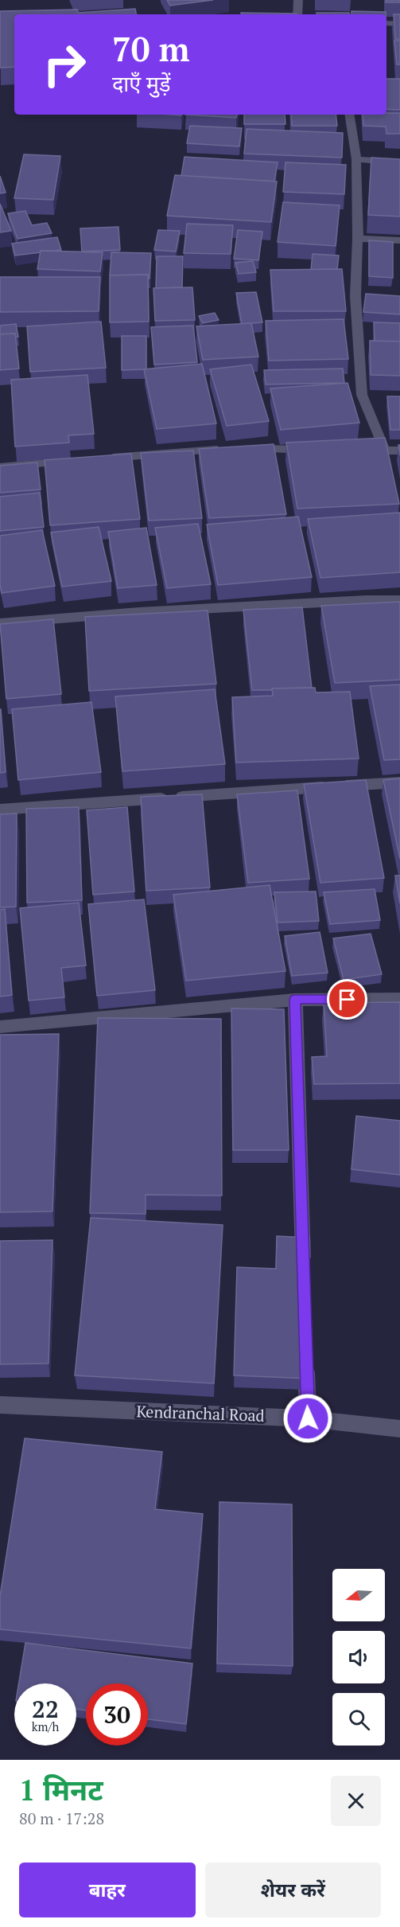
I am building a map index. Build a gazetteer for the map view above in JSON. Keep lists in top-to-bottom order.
{
  "streets": {
    "street": ["Kendranchal Road"]
  },
  "north": "left",
  "page": {
    "turn": ["70 m", "दाएँ मुड़ें"],
    "speed": "22 km/h",
    "limit": "30",
    "heading": ["1 मिनट", "80 m · 17:28"],
    "buttons": ["बाहर", "शेयर करें"]
  }
}
